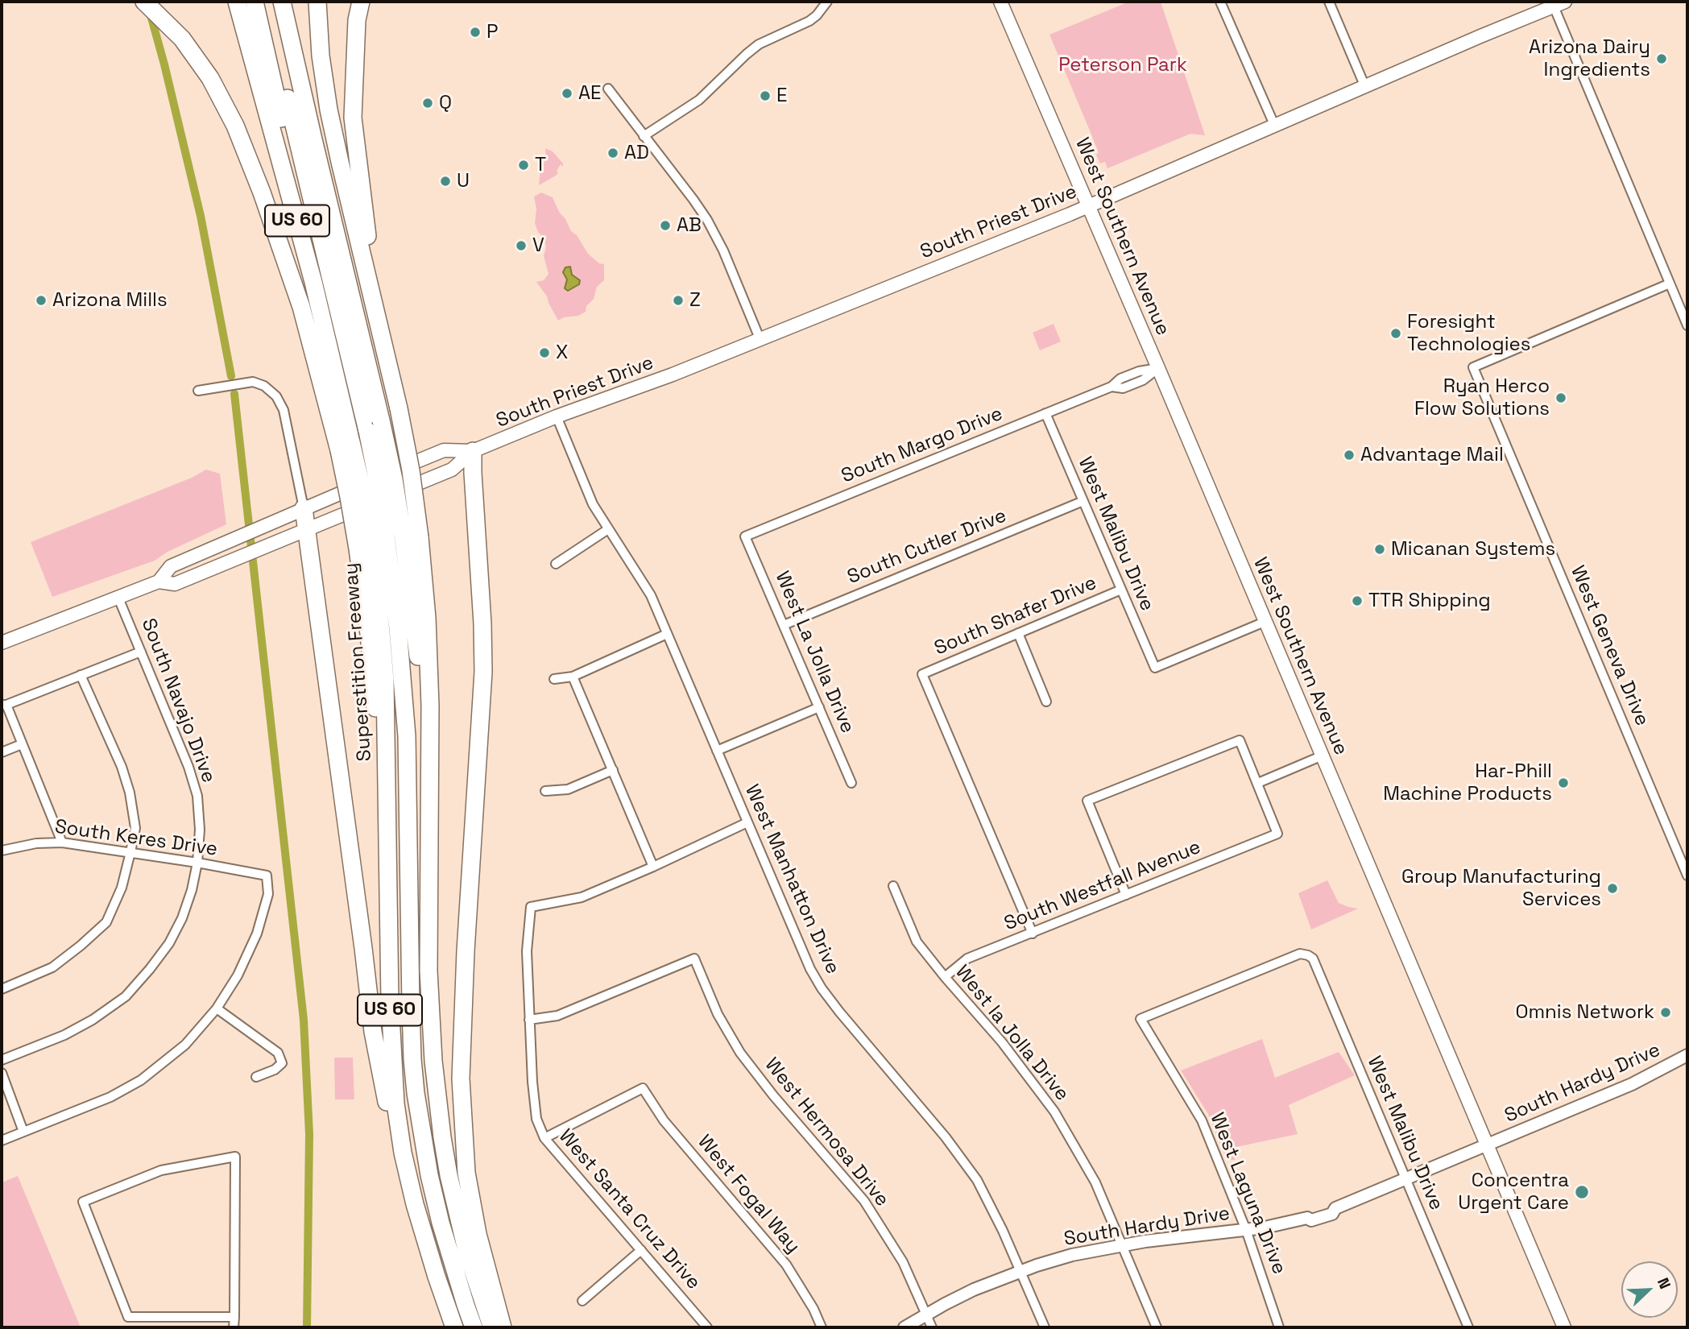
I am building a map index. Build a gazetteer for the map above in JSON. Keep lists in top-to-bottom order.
{
  "streets": {
    "highway": ["US 60", "Superstition Freeway"],
    "main road": ["South Priest Drive", "West Southern Avenue"],
    "street": [
      "South Margo Drive",
      "West Malibu Drive",
      "South Cutler Drive",
      "South Shafer Drive",
      "West Geneva Drive",
      "West La Jolla Drive",
      "South Navajo Drive",
      "South Keres Drive",
      "West Manhatton Drive",
      "South Westfall Avenue",
      "West la Jolla Drive",
      "South Hardy Drive",
      "West Hermosa Drive",
      "West Laguna Drive",
      "West Fogal Way",
      "West Santa Cruz Drive"
    ]
  },
  "crossings": [
    ["US 60", "Superstition Freeway"],
    ["South Priest Drive", "West Southern Avenue"],
    ["South Priest Drive", "South Navajo Drive"],
    ["South Priest Drive", "West Manhatton Drive"],
    ["West Southern Avenue", "South Margo Drive"],
    ["West Southern Avenue", "West Malibu Drive"],
    ["West Southern Avenue", "South Hardy Drive"],
    ["South Margo Drive", "West Malibu Drive"],
    ["South Margo Drive", "West La Jolla Drive"],
    ["West Malibu Drive", "South Cutler Drive"],
    ["West Malibu Drive", "South Shafer Drive"],
    ["West Malibu Drive", "South Hardy Drive"],
    ["West Malibu Drive", "West Laguna Drive"],
    ["South Cutler Drive", "West La Jolla Drive"],
    ["South Shafer Drive", "South Westfall Avenue"],
    ["South Navajo Drive", "South Keres Drive"],
    ["West Manhatton Drive", "South Hardy Drive"],
    ["South Westfall Avenue", "West la Jolla Drive"],
    ["West la Jolla Drive", "South Hardy Drive"],
    ["South Hardy Drive", "West Hermosa Drive"],
    ["South Hardy Drive", "West Laguna Drive"],
    ["West Hermosa Drive", "West Santa Cruz Drive"],
    ["West Fogal Way", "West Santa Cruz Drive"]
  ],
  "parks": ["Peterson Park"],
  "places": [
    "P",
    "Arizona Dairy Ingredients",
    "AE",
    "E",
    "Q",
    "AD",
    "T",
    "U",
    "AB",
    "V",
    "Arizona Mills",
    "Z",
    "Foresight Technologies",
    "X",
    "Ryan Herco Flow Solutions",
    "Advantage Mail",
    "Micanan Systems",
    "TTR Shipping",
    "Har-Phill Machine Products",
    "Group Manufacturing Services",
    "Omnis Network",
    "Concentra Urgent Care"
  ],
  "north": "top right"
}
